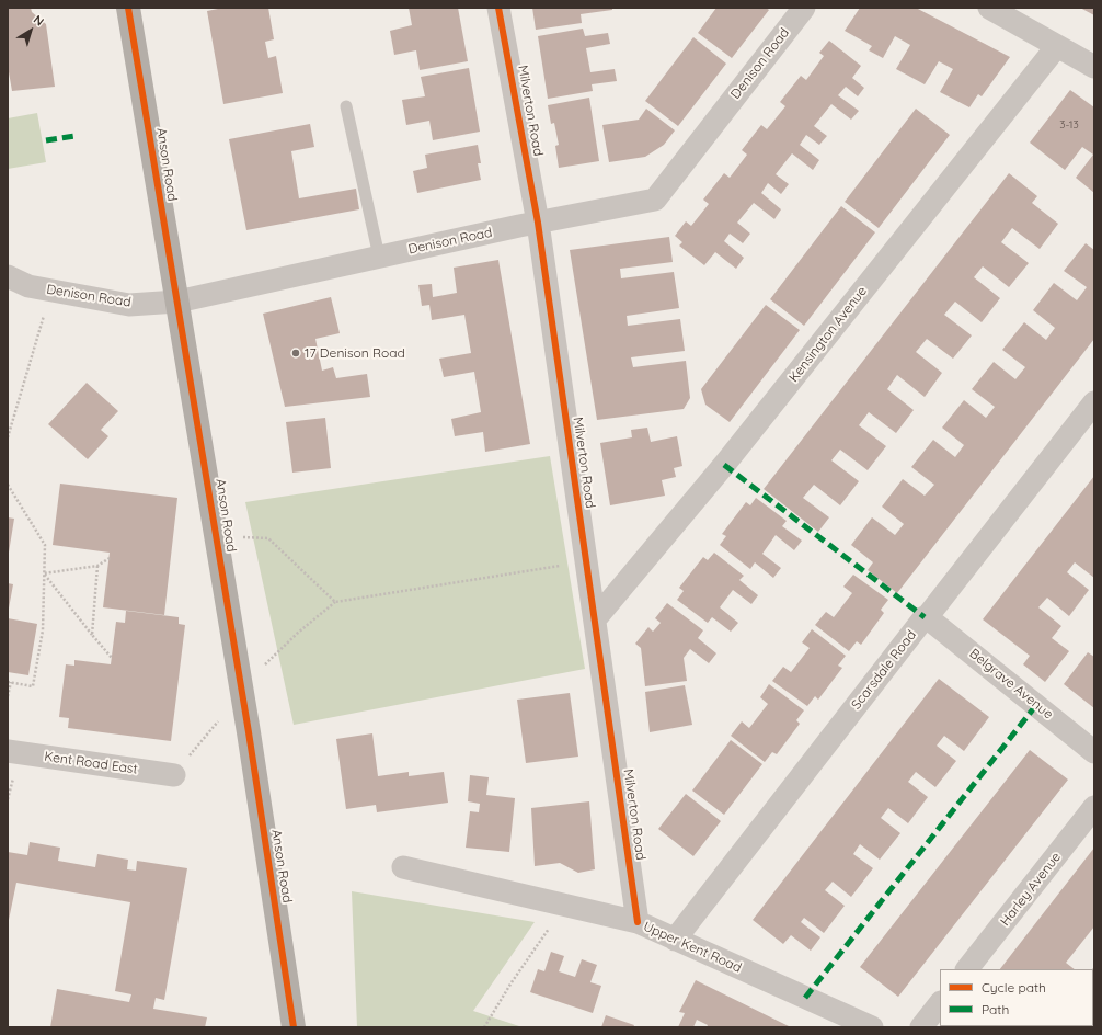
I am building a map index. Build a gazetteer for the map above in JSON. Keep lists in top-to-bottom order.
{
  "streets": {
    "highway": ["Anson Road"],
    "street": [
      "Denison Road",
      "Milverton Road",
      "Kensington Avenue",
      "Scarsdale Road",
      "Belgrave Avenue",
      "Kent Road East",
      "Harley Avenue",
      "Upper Kent Road"
    ]
  },
  "crossings": [
    ["Denison Road", "Milverton Road"],
    ["Denison Road", "Anson Road"],
    ["Milverton Road", "Kensington Avenue"],
    ["Milverton Road", "Upper Kent Road"],
    ["Scarsdale Road", "Belgrave Avenue"],
    ["Scarsdale Road", "Upper Kent Road"]
  ],
  "places": ["17 Denison Road"],
  "house_numbers": ["3-13"],
  "legend": ["Cycle path", "Path"],
  "north": "top right"
}
